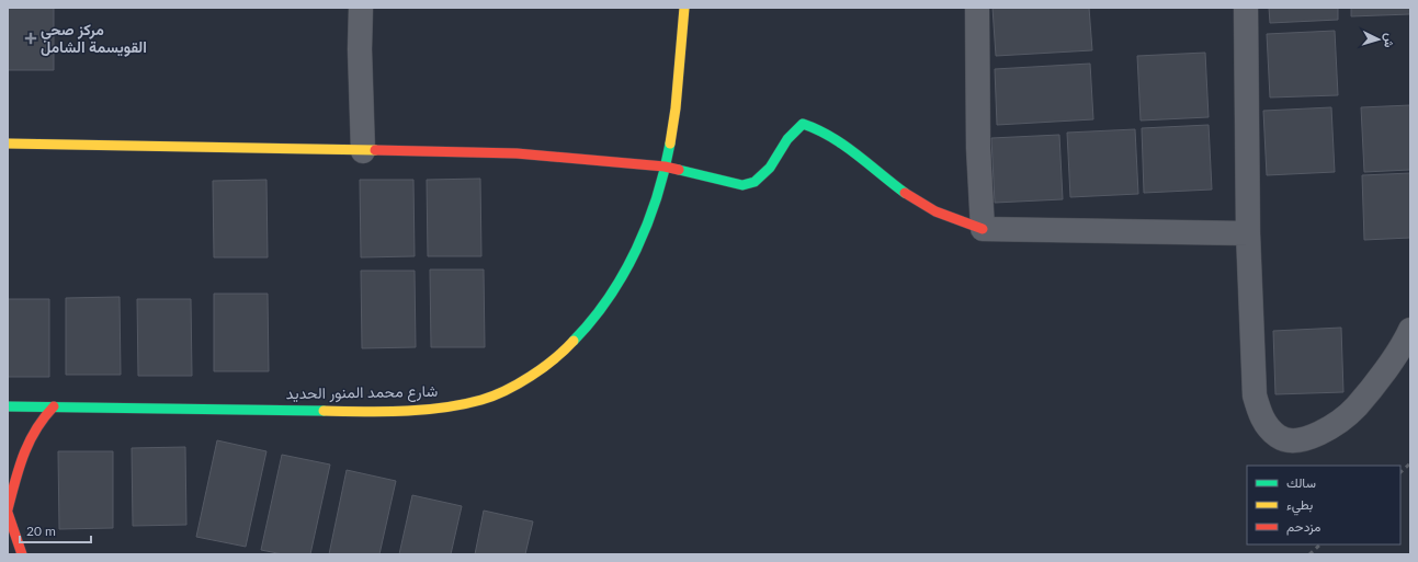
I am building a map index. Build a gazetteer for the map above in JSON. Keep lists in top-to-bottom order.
{
  "streets": {
    "street": ["شارع محمد المنور الحديد"]
  },
  "places": {
    "health": ["مركز صحي القويسمة الشامل"]
  },
  "legend": ["سالك", "بطيء", "مزدحم"],
  "scale_bar": "20 m",
  "north": "right"
}
